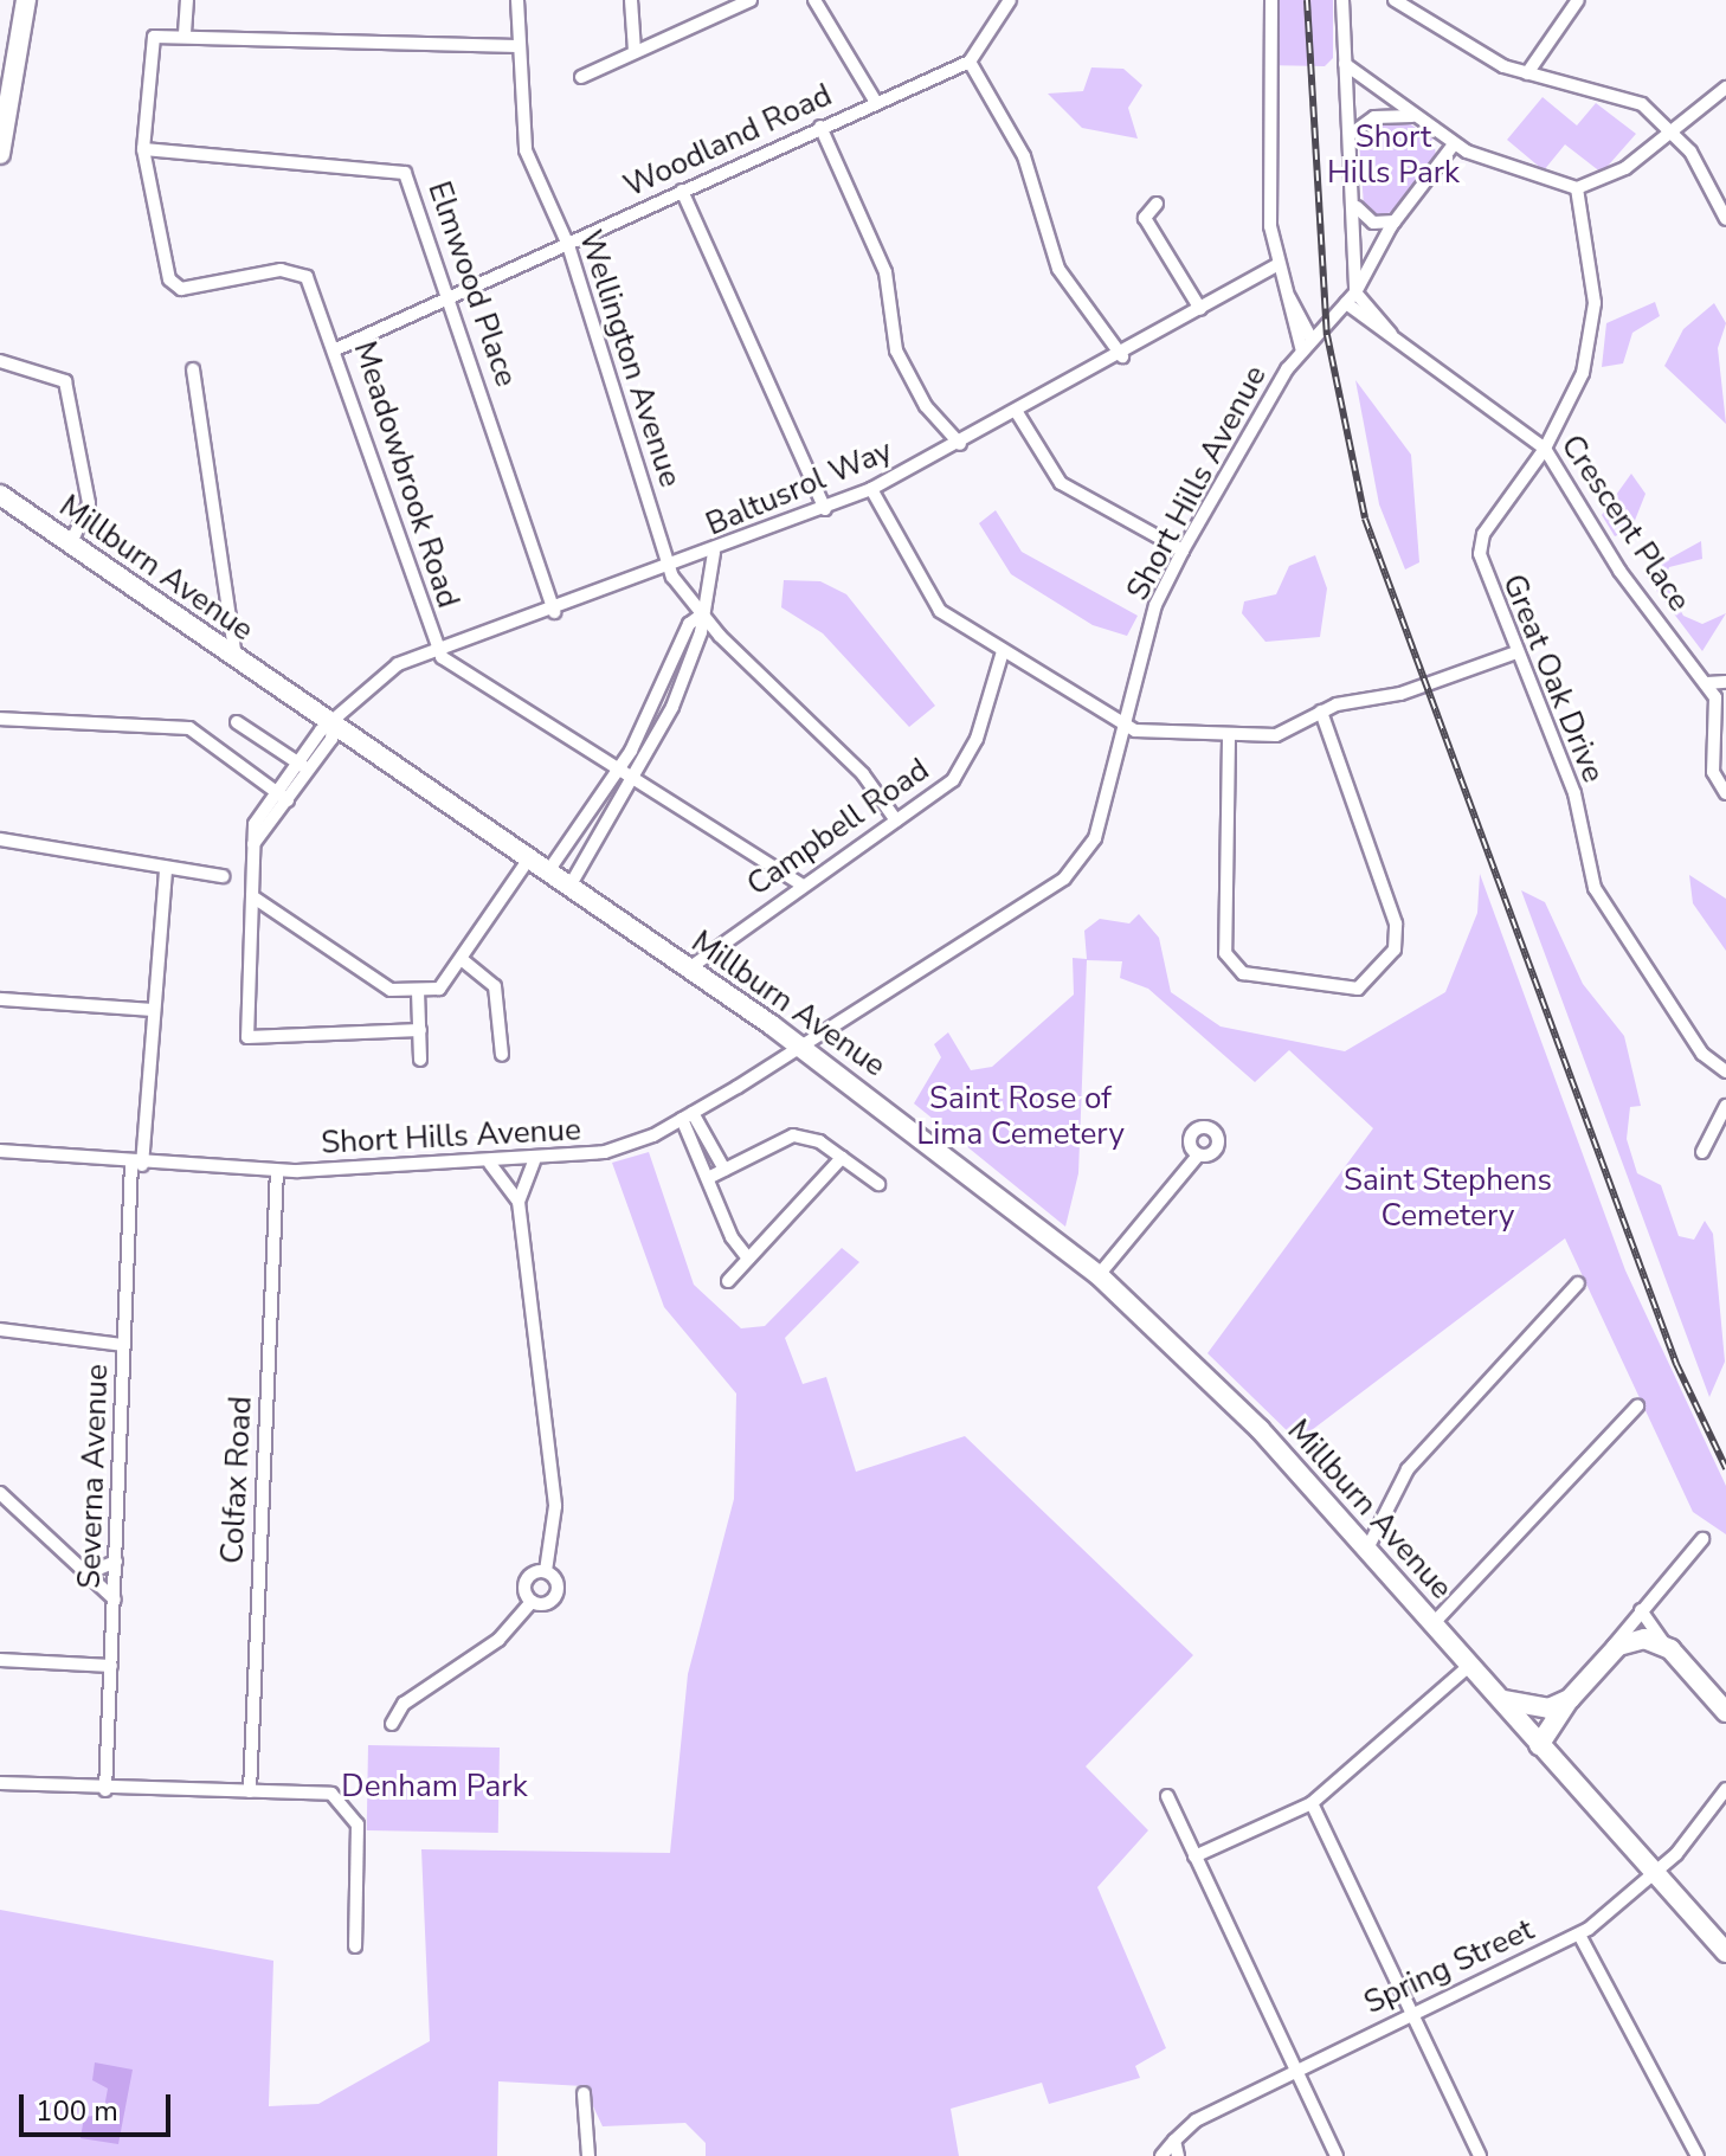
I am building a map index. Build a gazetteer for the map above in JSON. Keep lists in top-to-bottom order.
{
  "streets": {
    "main road": ["Millburn Avenue"],
    "street": [
      "Woodland Road",
      "Elmwood Place",
      "Wellington Avenue",
      "Meadowbrook Road",
      "Short Hills Avenue",
      "Baltusrol Way",
      "Crescent Place",
      "Great Oak Drive",
      "Campbell Road",
      "Severna Avenue",
      "Colfax Road",
      "Spring Street"
    ]
  },
  "crossings": [
    ["Woodland Road", "Elmwood Place"],
    ["Woodland Road", "Wellington Avenue"],
    ["Woodland Road", "Meadowbrook Road"],
    ["Elmwood Place", "Meadowbrook Road"],
    ["Elmwood Place", "Baltusrol Way"],
    ["Wellington Avenue", "Baltusrol Way"],
    ["Wellington Avenue", "Campbell Road"],
    ["Meadowbrook Road", "Baltusrol Way"],
    ["Meadowbrook Road", "Campbell Road"],
    ["Short Hills Avenue", "Crescent Place"],
    ["Short Hills Avenue", "Millburn Avenue"],
    ["Short Hills Avenue", "Severna Avenue"],
    ["Short Hills Avenue", "Colfax Road"],
    ["Baltusrol Way", "Millburn Avenue"],
    ["Crescent Place", "Great Oak Drive"],
    ["Millburn Avenue", "Campbell Road"],
    ["Millburn Avenue", "Spring Street"]
  ],
  "parks": [
    "Short Hills Park",
    "Saint Rose of Lima Cemetery",
    "Saint Stephens Cemetery",
    "Denham Park"
  ],
  "scale_bar": "100 m"
}
